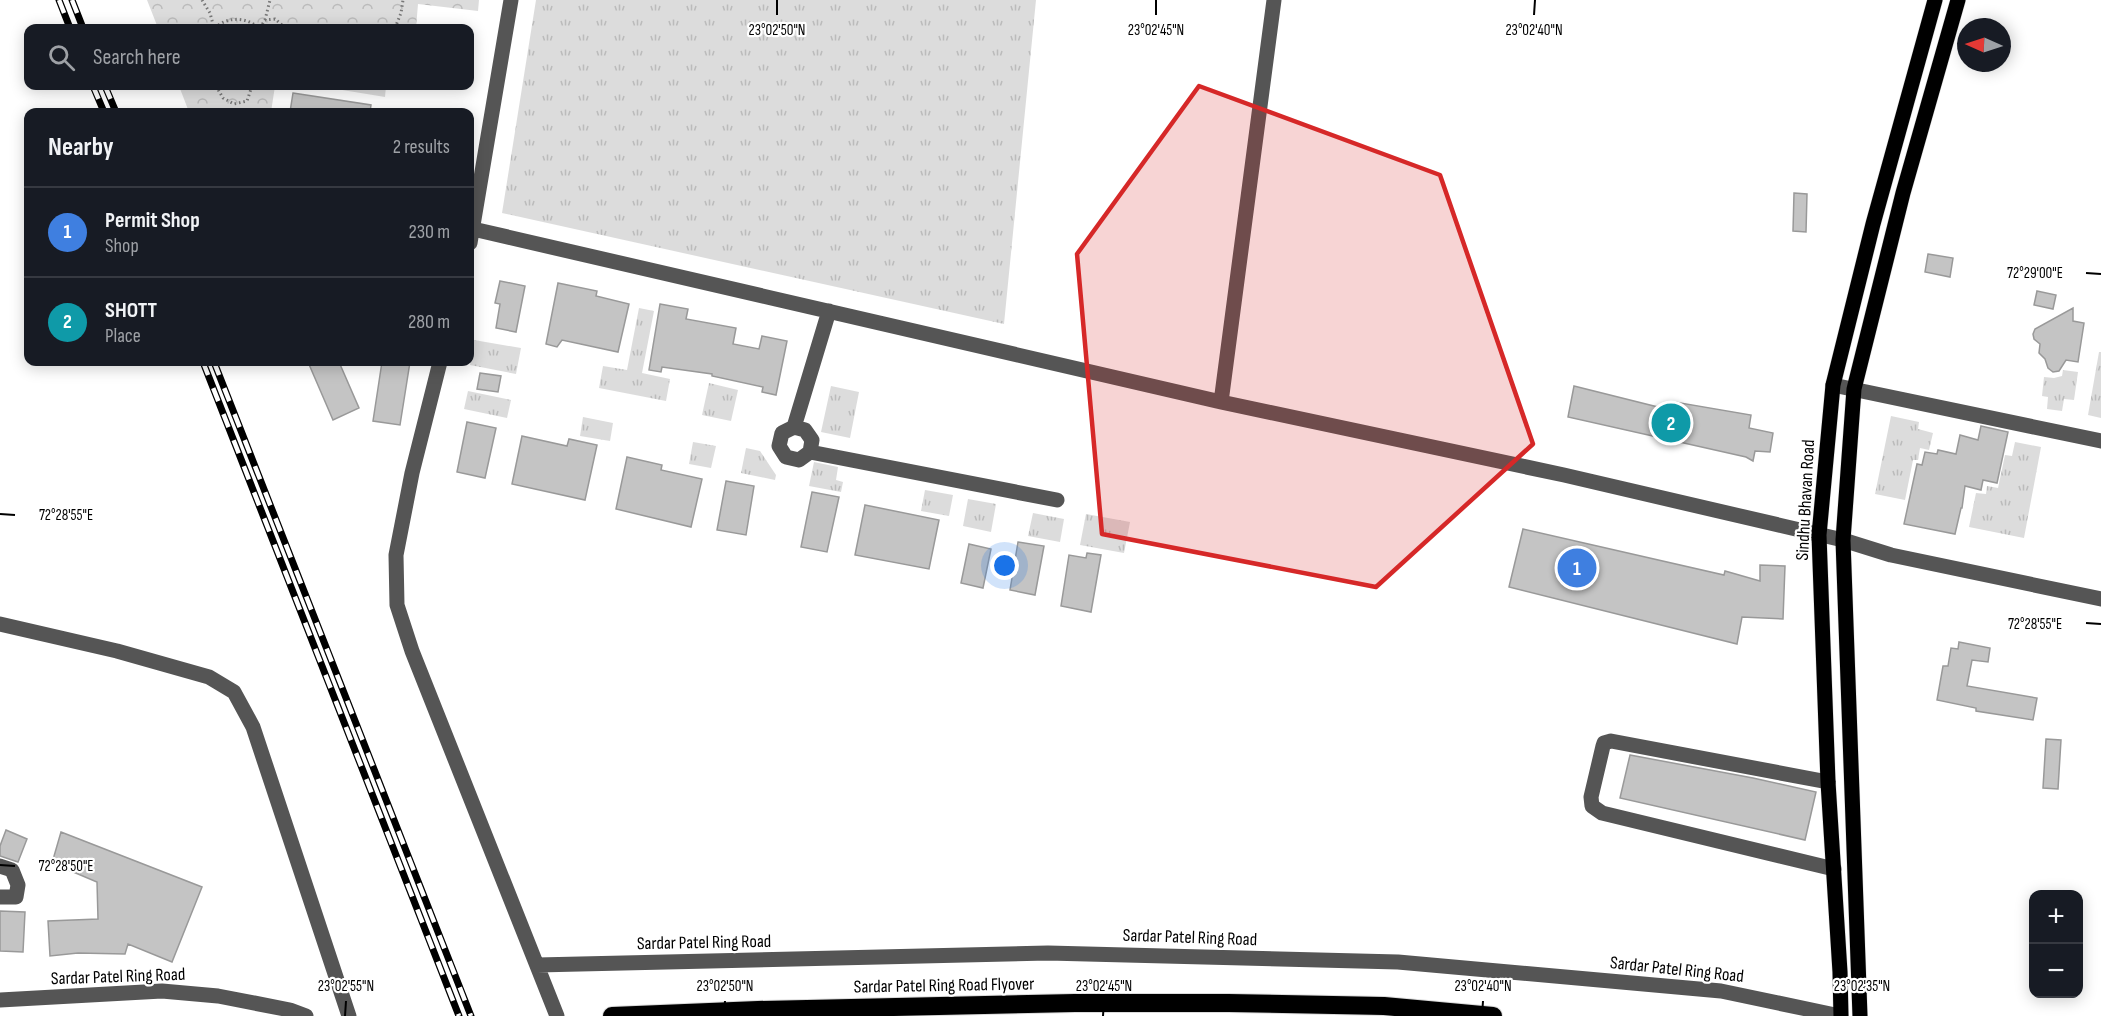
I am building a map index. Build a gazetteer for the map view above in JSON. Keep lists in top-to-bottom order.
{
  "streets": {
    "highway": ["Sardar Patel Ring Road Flyover"],
    "main road": ["Sindhu Bhavan Road"],
    "street": ["Sardar Patel Ring Road"]
  },
  "crossings": [
    ["Sindhu Bhavan Road", "Sardar Patel Ring Road"]
  ],
  "north": "left",
  "page": {
    "search": "Search here",
    "heading": ["Nearby", "2 results"],
    "list": [
      {
        "mark": "1",
        "name": "Permit Shop",
        "note": "Shop",
        "value": "230 m"
      },
      {
        "mark": "2",
        "name": "SHOTT",
        "note": "Place",
        "value": "280 m"
      }
    ],
    "pins": ["2", "1"],
    "map_buttons": ["+", "−"]
  },
  "coordinates": [
    "23°02'50\"N",
    "23°02'45\"N",
    "23°02'40\"N",
    "72°29'00\"E",
    "72°28'55\"E",
    "72°28'50\"E",
    "23°02'55\"N",
    "23°02'35\"N"
  ]
}
